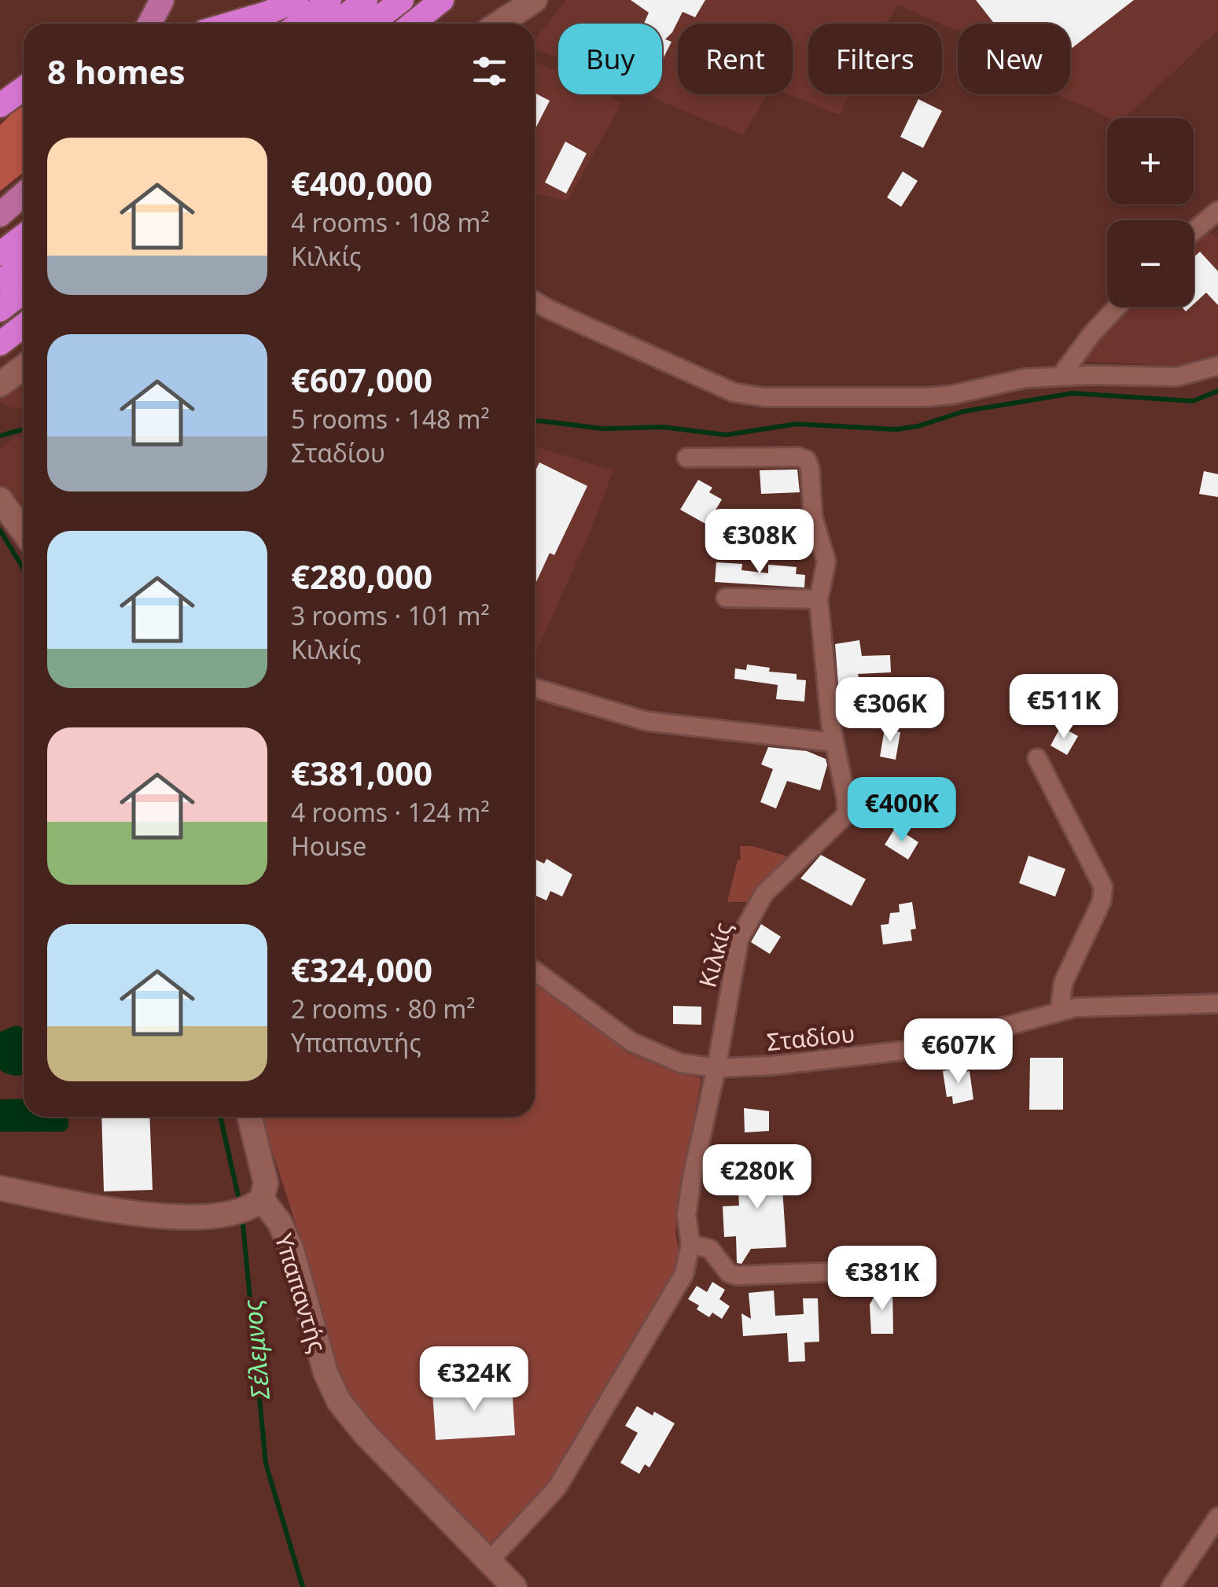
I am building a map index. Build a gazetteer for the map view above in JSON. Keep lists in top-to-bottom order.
{
  "streets": {
    "street": ["Κιλκίς", "Σταδίου", "Υπαπαντής"]
  },
  "crossings": [
    ["Κιλκίς", "Σταδίου"],
    ["Κιλκίς", "Υπαπαντής"]
  ],
  "water": ["Σέλεμνος"],
  "page": {
    "chip": [
      "Buy",
      "Rent",
      "Filters",
      "New"
    ],
    "heading": "8 homes",
    "map_buttons": ["+", "−"],
    "list": [
      {
        "name": "€400,000",
        "note": "4 rooms · 108 m² · Κιλκίς"
      },
      {
        "name": "€607,000",
        "note": "5 rooms · 148 m² · Σταδίου"
      },
      {
        "name": "€280,000",
        "note": "3 rooms · 101 m² · Κιλκίς"
      },
      {
        "name": "€381,000",
        "note": "4 rooms · 124 m² · House"
      },
      {
        "name": "€324,000",
        "note": "2 rooms · 80 m² · Υπαπαντής"
      }
    ],
    "price": [
      "€308K",
      "€511K",
      "€306K",
      "€400K",
      "€607K",
      "€280K",
      "€381K",
      "€324K"
    ]
  }
}
